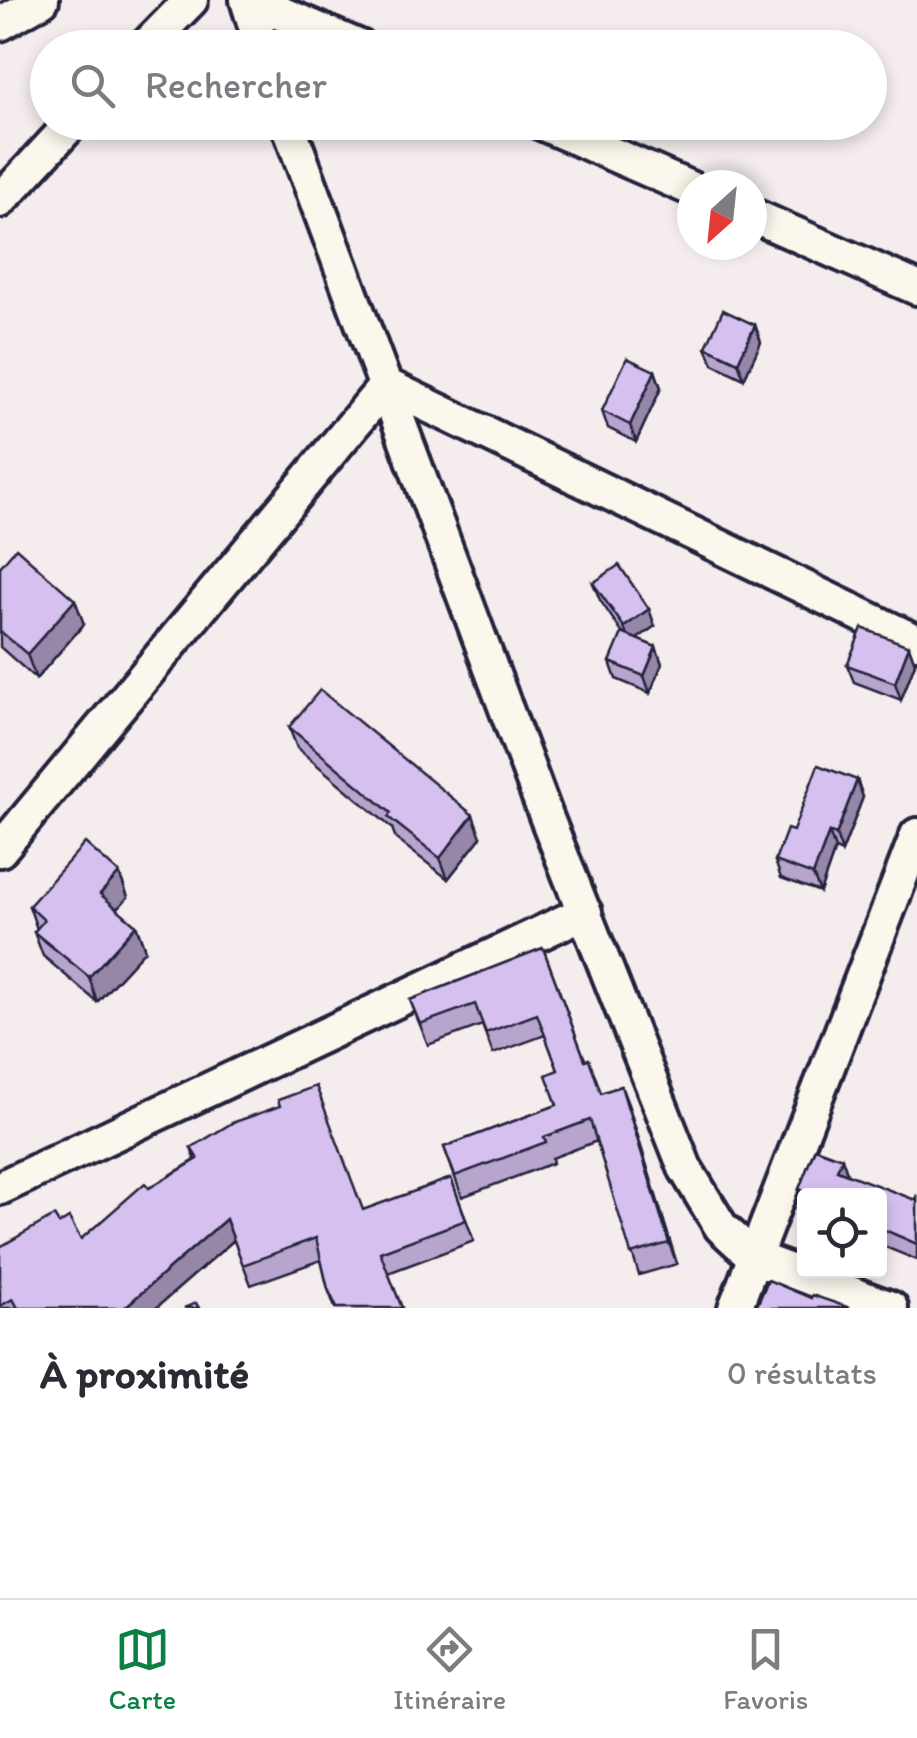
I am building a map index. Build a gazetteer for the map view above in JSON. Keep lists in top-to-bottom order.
{
  "north": "bottom left",
  "page": {
    "search": "Rechercher",
    "heading": ["À proximité", "0 résultats"],
    "nav": ["Carte", "Itinéraire", "Favoris"]
  }
}
